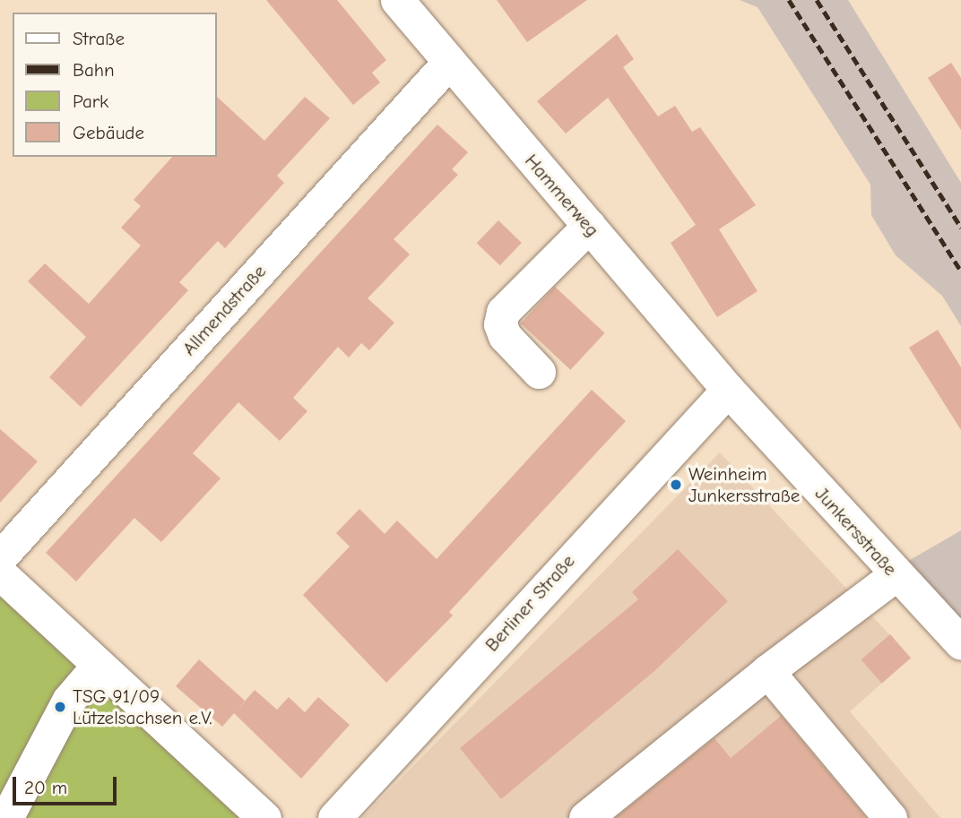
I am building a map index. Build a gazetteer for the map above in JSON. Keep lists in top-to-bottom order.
{
  "streets": {
    "street": [
      "Hammerweg",
      "Allmendstraße",
      "Junkersstraße",
      "Berliner Straße"
    ]
  },
  "crossings": [
    ["Hammerweg", "Allmendstraße"],
    ["Hammerweg", "Junkersstraße"],
    ["Hammerweg", "Berliner Straße"],
    ["Junkersstraße", "Berliner Straße"]
  ],
  "places": ["Weinheim Junkersstraße", "TSG 91/09 Lützelsachsen e.V."],
  "legend": [
    "Straße",
    "Bahn",
    "Park",
    "Gebäude"
  ],
  "scale_bar": "20 m"
}
